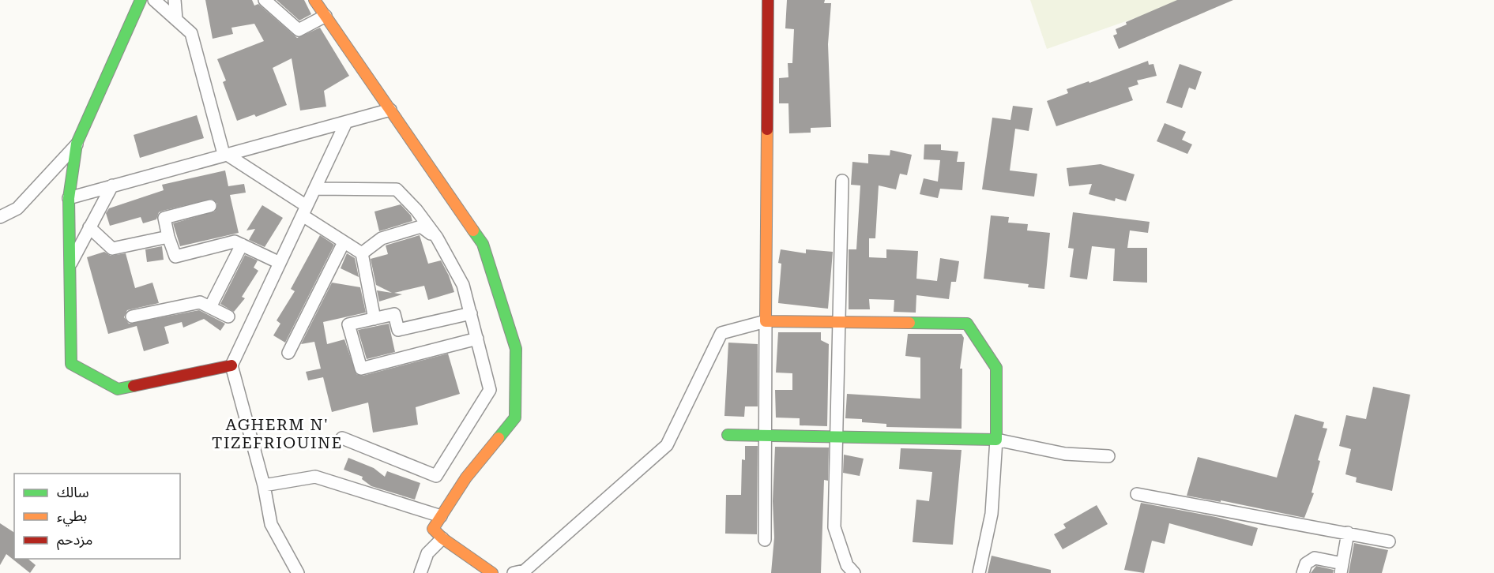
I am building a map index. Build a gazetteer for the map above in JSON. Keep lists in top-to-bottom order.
{
  "districts": ["AGHERM N' TIZEFRIOUINE"],
  "legend": ["سالك", "بطيء", "مزدحم"]
}
